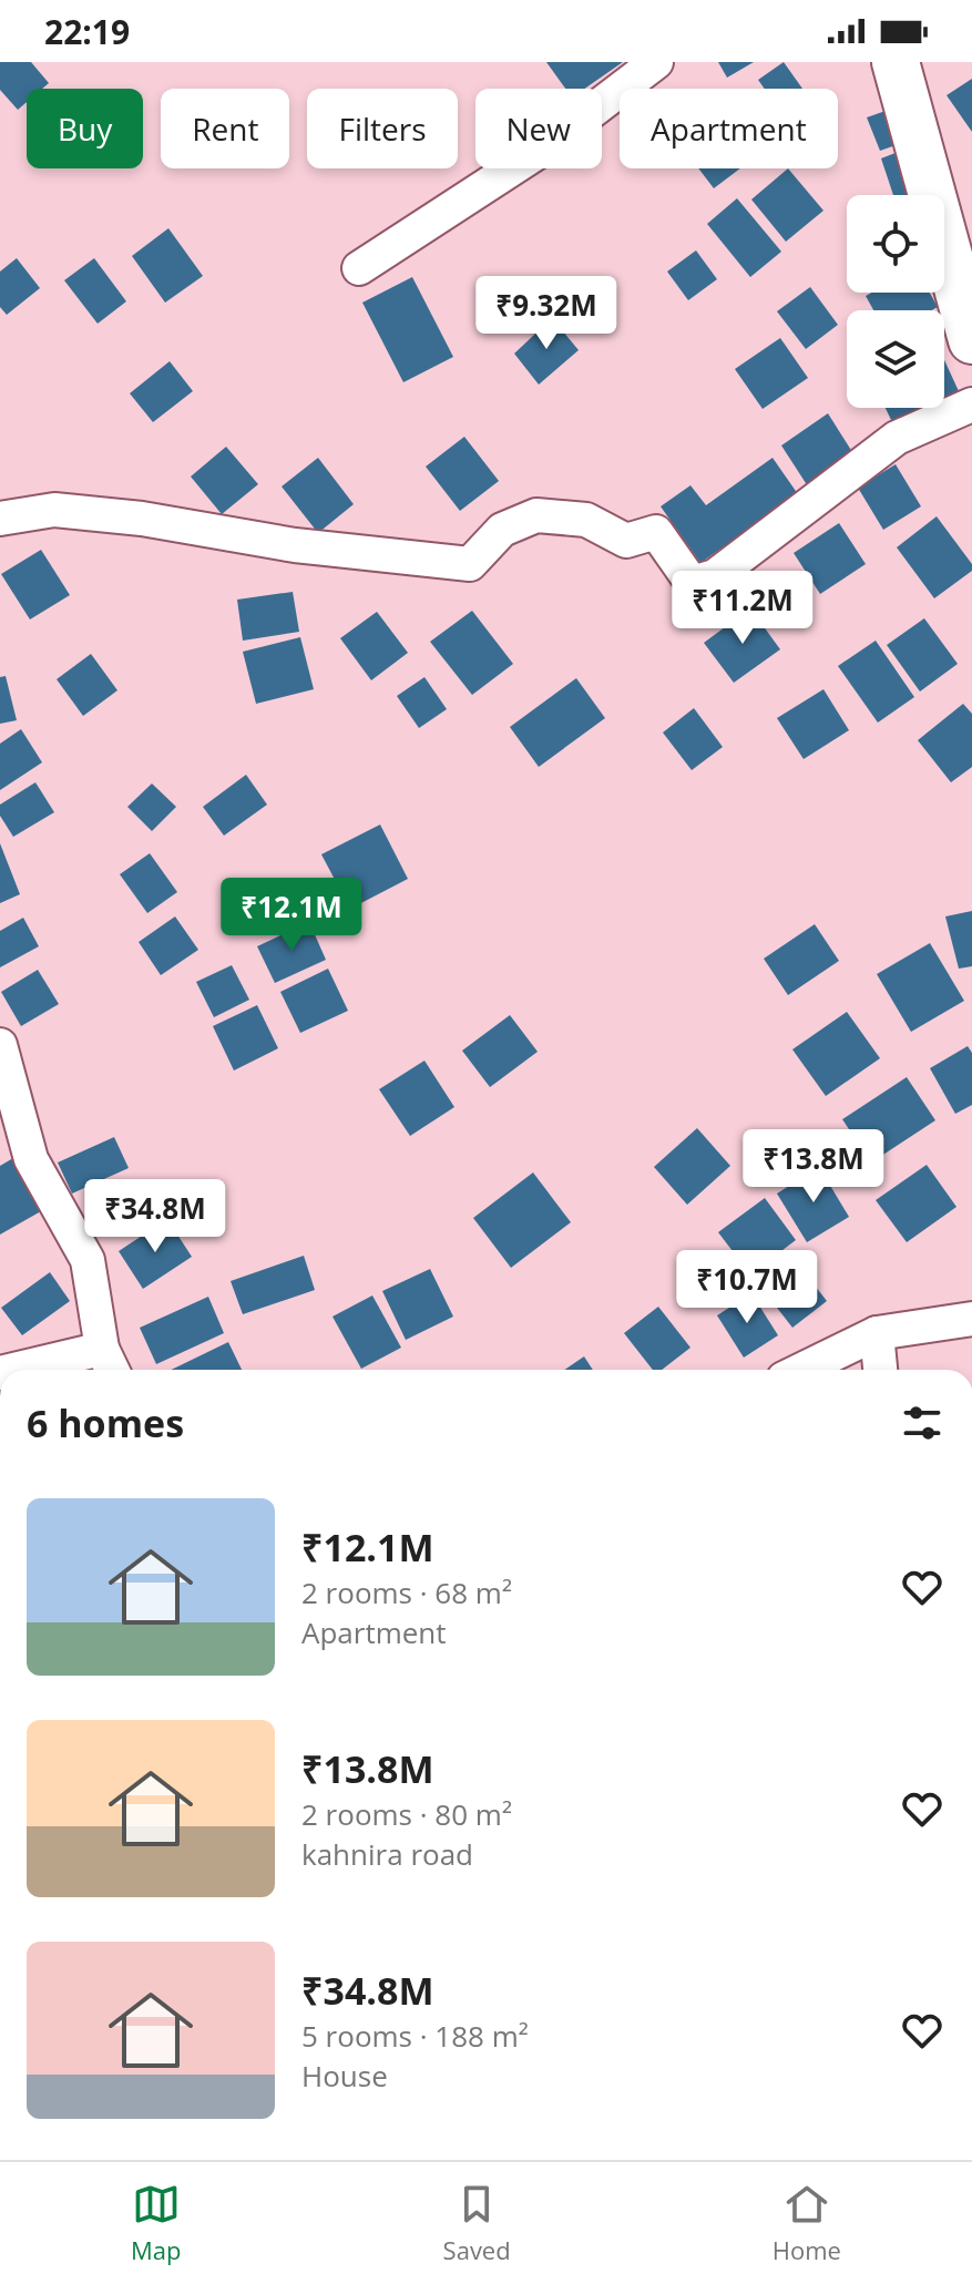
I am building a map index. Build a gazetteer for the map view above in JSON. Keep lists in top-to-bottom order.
{
  "page": {
    "status": "22:19",
    "chip": [
      "Buy",
      "Rent",
      "Filters",
      "New",
      "Apartment"
    ],
    "price": [
      "₹9.32M",
      "₹11.2M",
      "₹12.1M",
      "₹13.8M",
      "₹34.8M",
      "₹10.7M"
    ],
    "heading": "6 homes",
    "list": [
      {
        "name": "₹12.1M",
        "note": "2 rooms · 68 m² · Apartment"
      },
      {
        "name": "₹13.8M",
        "note": "2 rooms · 80 m² · kahnira road"
      },
      {
        "name": "₹34.8M",
        "note": "5 rooms · 188 m² · House"
      }
    ],
    "tabs": ["Map", "Saved", "Home"]
  }
}
